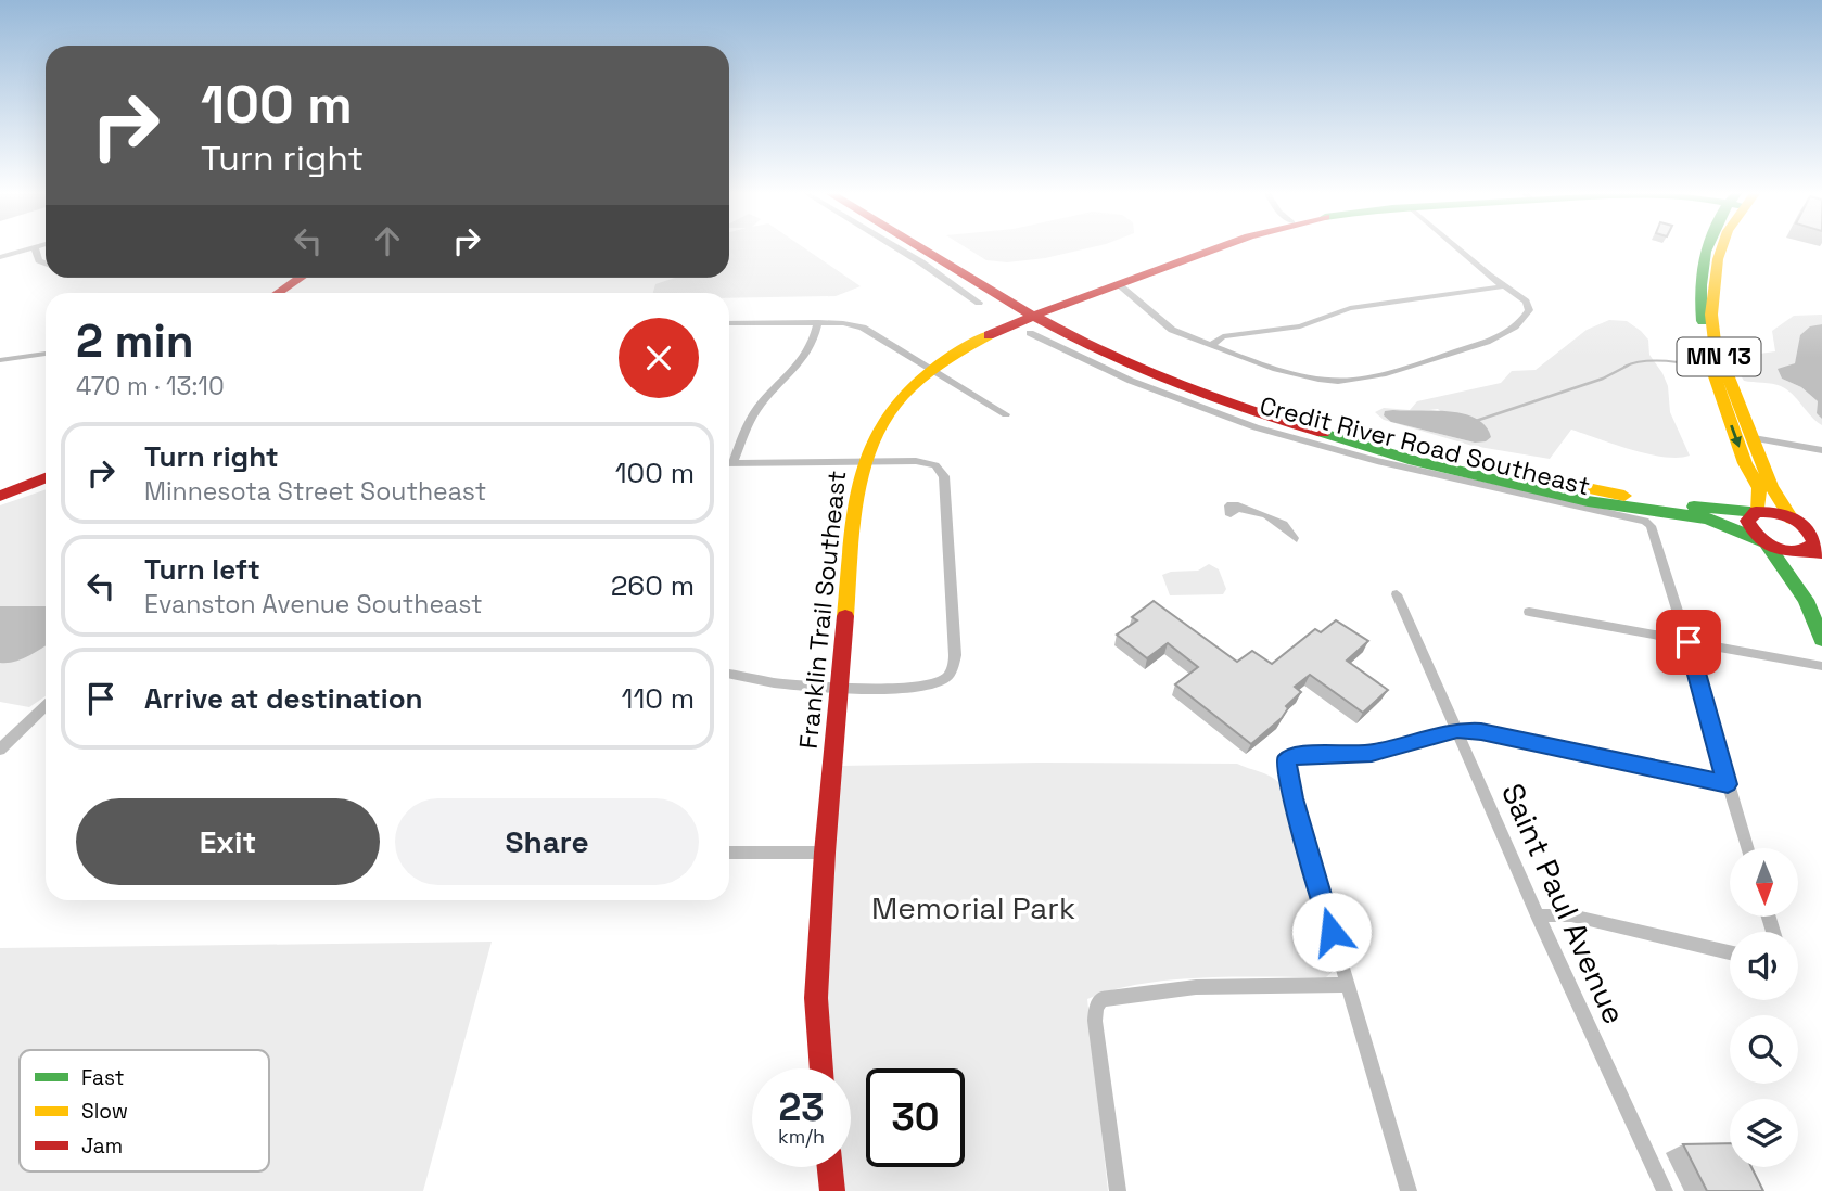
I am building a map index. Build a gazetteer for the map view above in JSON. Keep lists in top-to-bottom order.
{
  "streets": {
    "main road": ["MN 13", "Franklin Trail Southeast"],
    "street": ["Credit River Road Southeast", "Saint Paul Avenue"]
  },
  "crossings": [
    ["Credit River Road Southeast", "Franklin Trail Southeast"]
  ],
  "parks": ["Memorial Park"],
  "legend": ["Fast", "Slow", "Jam"],
  "north": "bottom",
  "page": {
    "turn": ["100 m", "Turn right"],
    "heading": ["2 min", "470 m · 13:10"],
    "list": [
      {
        "name": "Turn right",
        "note": "Minnesota Street Southeast",
        "value": "100 m"
      },
      {
        "name": "Turn left",
        "note": "Evanston Avenue Southeast",
        "value": "260 m"
      },
      {
        "name": "Arrive at destination",
        "value": "110 m"
      }
    ],
    "buttons": ["Exit", "Share"],
    "speed": "23 km/h",
    "limit": "30"
  }
}
